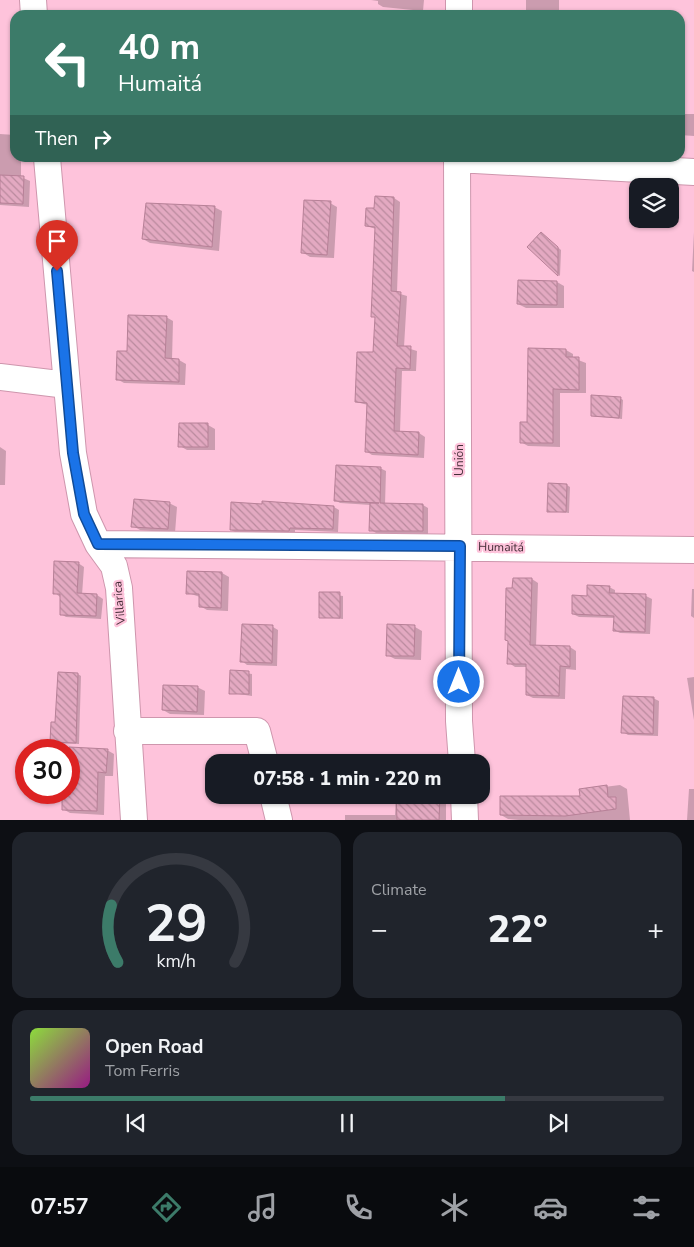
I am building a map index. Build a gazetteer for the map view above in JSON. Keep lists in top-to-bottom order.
{
  "streets": {
    "street": ["Unión", "Humaitá", "Villarica"]
  },
  "crossings": [
    ["Unión", "Humaitá"],
    ["Humaitá", "Villarica"]
  ],
  "page": {
    "turn": ["40 m", "Humaitá"],
    "then": "Then",
    "limit": "30",
    "trip": "07:58 · 1 min · 220 m",
    "tile": "Climate",
    "heat": ["−", "22°", "+"],
    "song": ["Open Road", "Tom Ferris"],
    "tabs": "07:57",
    "gauge": ["29", "km/h"]
  }
}
